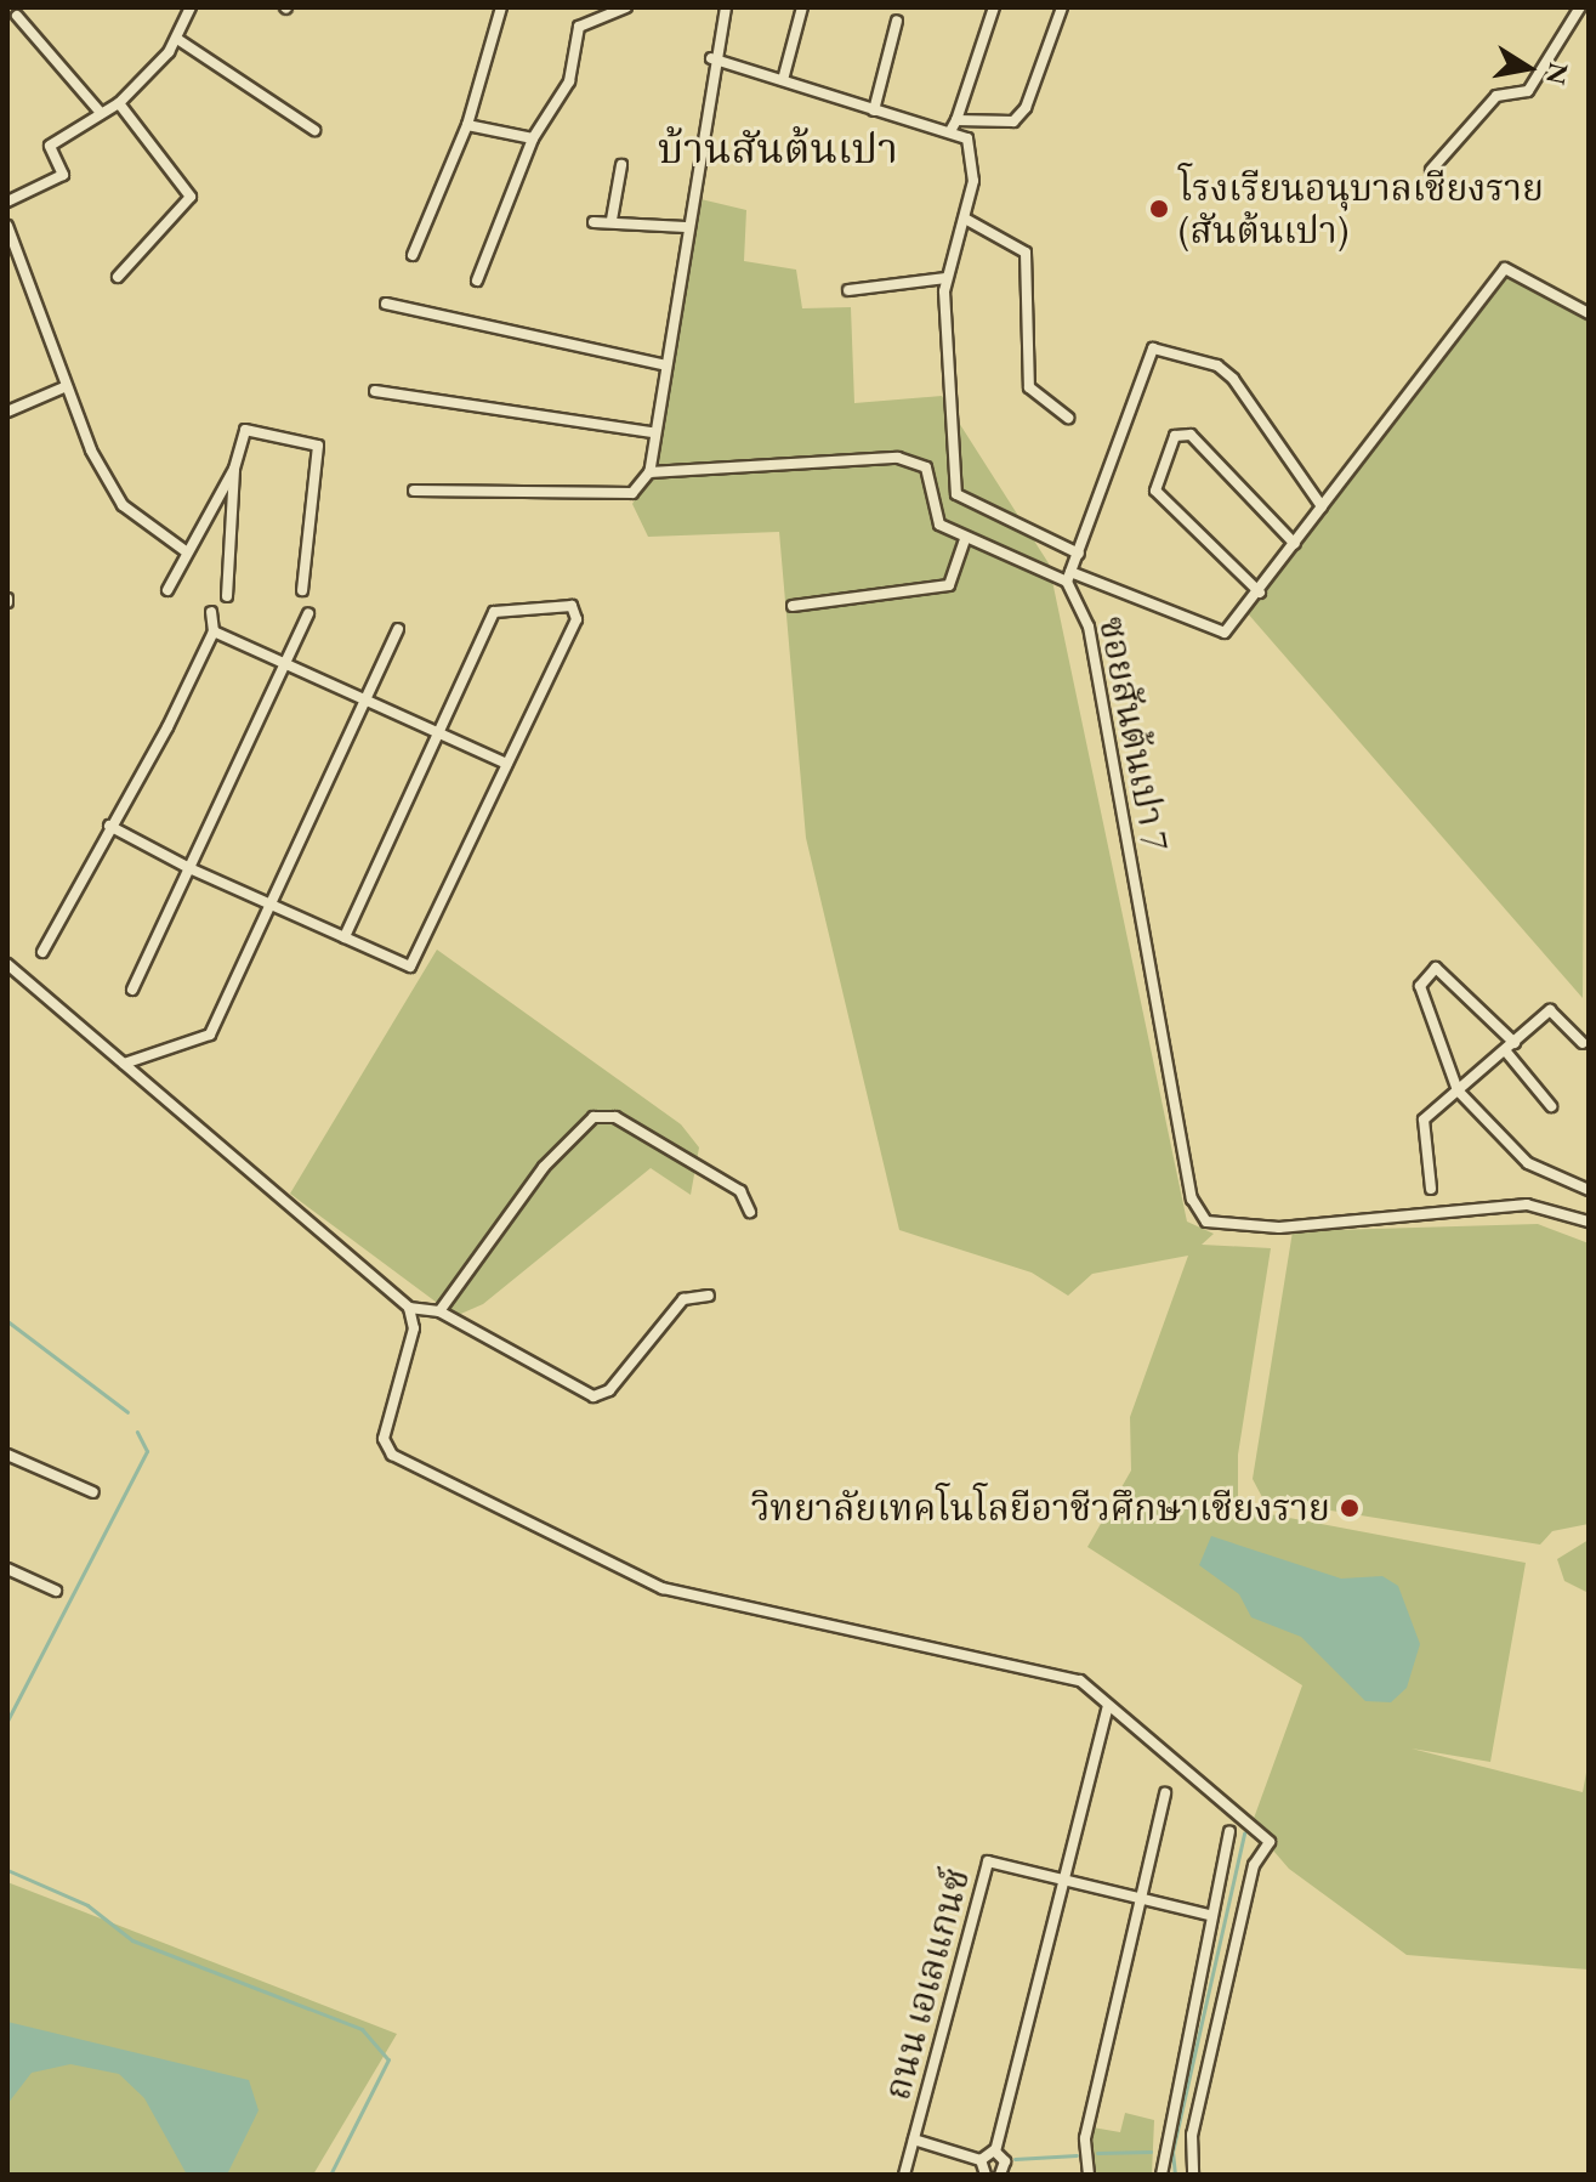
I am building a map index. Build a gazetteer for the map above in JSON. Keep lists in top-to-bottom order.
{
  "streets": {
    "street": ["ซอยสันต้นเปา 7", "ถนน เอเลแกนซ์"]
  },
  "districts": ["บ้านสันต้นเปา"],
  "places": ["โรงเรียนอนุบาลเชียงราย (สันต้นเปา)", "วิทยาลัยเทคโนโลยีอาชีวศึกษาเชียงราย"],
  "north": "right"
}
